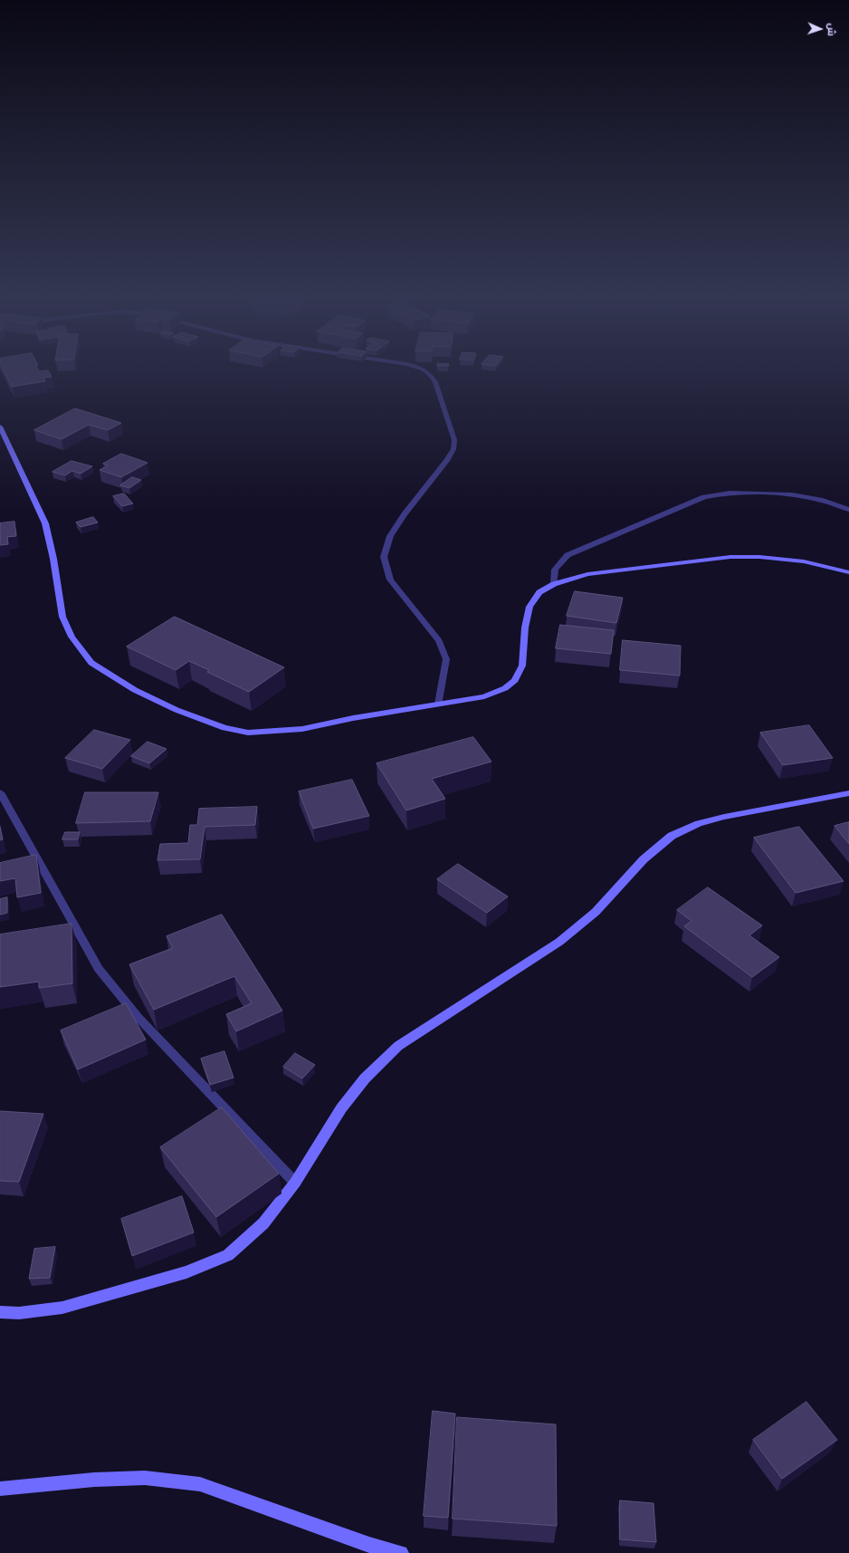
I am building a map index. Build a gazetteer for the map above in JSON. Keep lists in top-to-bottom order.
{
  "north": "right"
}
